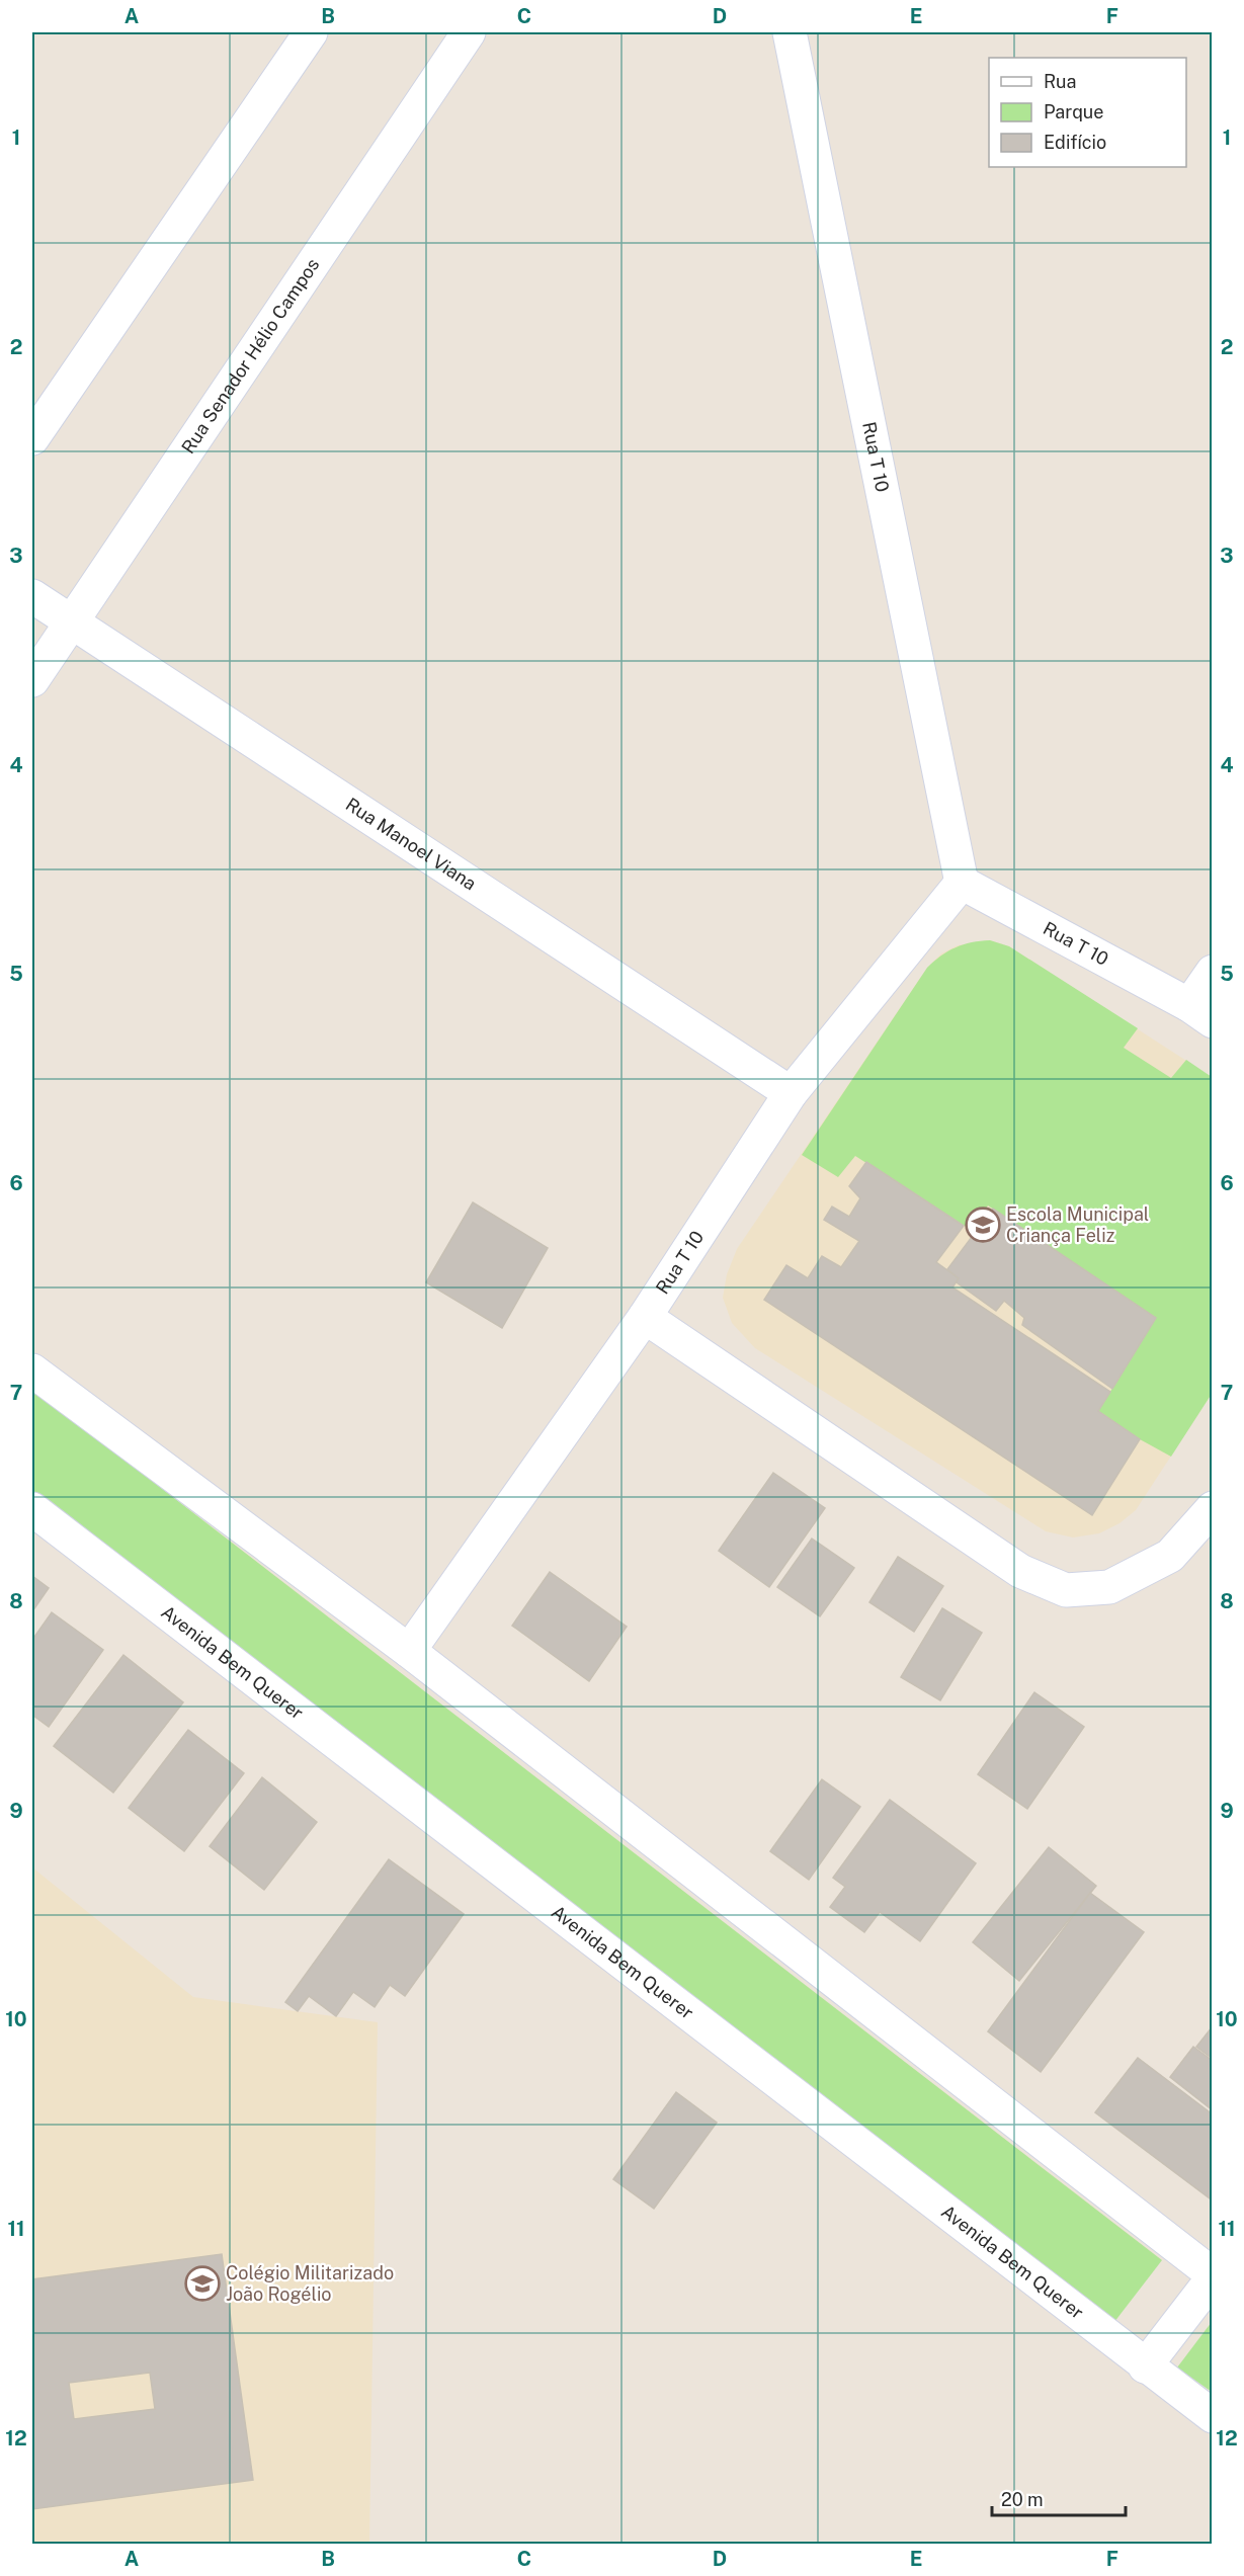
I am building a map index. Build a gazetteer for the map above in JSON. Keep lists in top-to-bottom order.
{
  "streets": {
    "street": [
      "Rua Senador Hélio Campos",
      "Rua T 10",
      "Rua Manoel Viana",
      "Avenida Bem Querer"
    ]
  },
  "crossings": [
    ["Rua Senador Hélio Campos", "Rua Manoel Viana"],
    ["Rua T 10", "Rua Manoel Viana"]
  ],
  "places": {
    "school or university": ["Escola Municipal Criança Feliz", "Colégio Militarizado João Rogélio"]
  },
  "legend": ["Rua", "Parque", "Edifício"],
  "scale_bar": "20 m",
  "grid": {
    "columns": [
      "A",
      "B",
      "C",
      "D",
      "E",
      "F"
    ],
    "rows": [
      "1",
      "2",
      "3",
      "4",
      "5",
      "6",
      "7",
      "8",
      "9",
      "10",
      "11",
      "12"
    ]
  }
}
